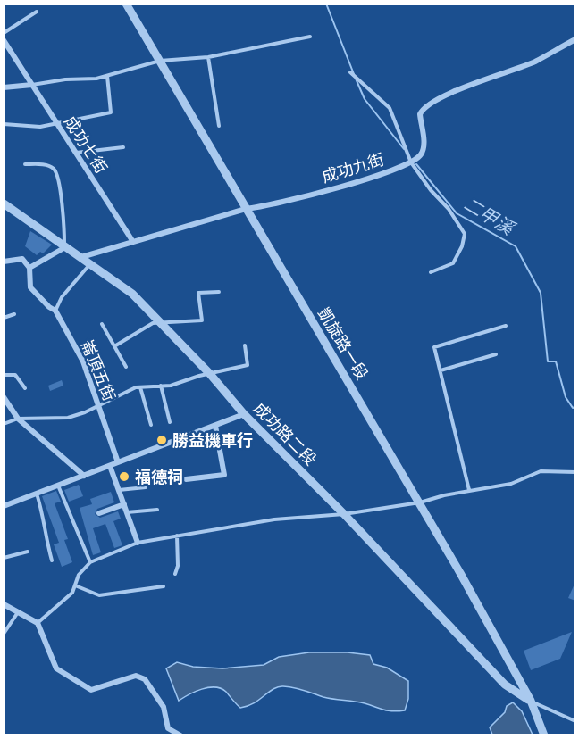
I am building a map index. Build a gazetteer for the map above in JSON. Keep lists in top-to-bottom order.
{
  "streets": {
    "street": [
      "成功七街",
      "成功九街",
      "凱旋路一段",
      "崙頂五街",
      "成功路二段"
    ]
  },
  "crossings": [
    ["成功七街", "成功九街"],
    ["成功九街", "凱旋路一段"],
    ["成功九街", "成功路二段"],
    ["凱旋路一段", "成功路二段"]
  ],
  "water": ["二甲溪"],
  "places": ["勝益機車行", "福德祠"]
}
